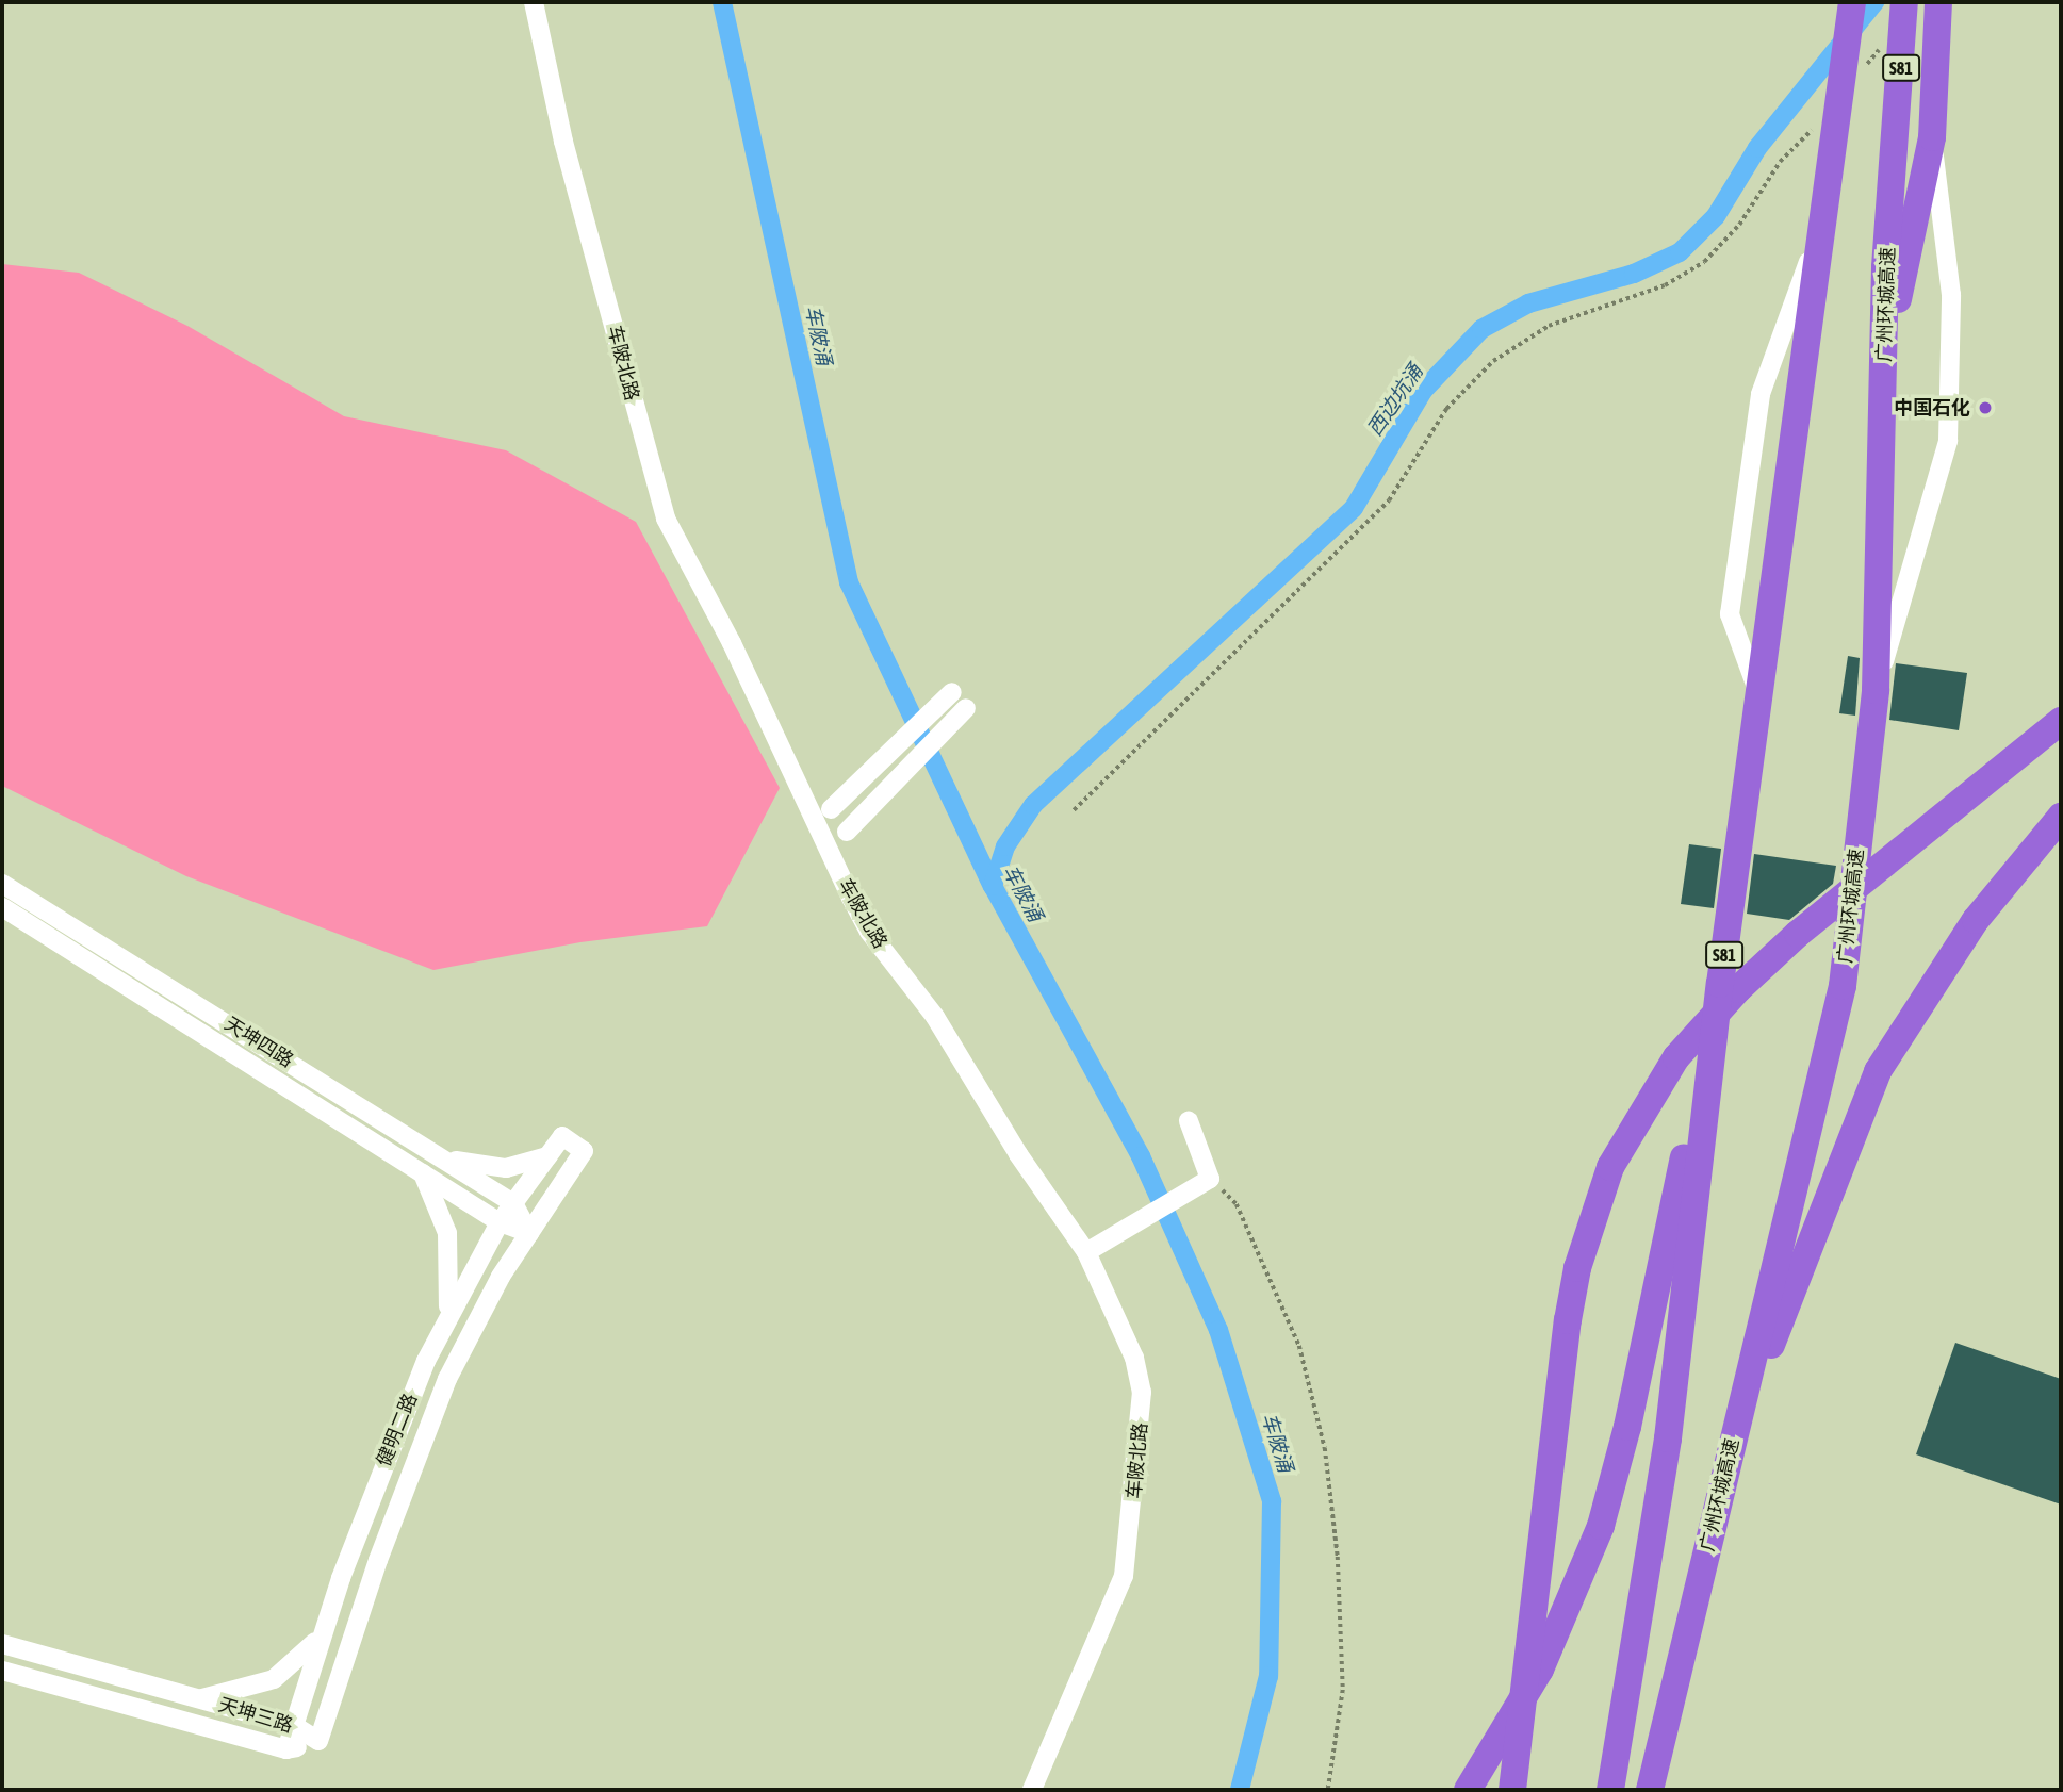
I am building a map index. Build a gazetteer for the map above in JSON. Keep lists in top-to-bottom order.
{
  "streets": {
    "highway": ["S81", "广州环城高速"],
    "street": [
      "车陂北路",
      "天坤四路",
      "健明二路",
      "天坤三路"
    ]
  },
  "crossings": [
    ["天坤四路", "健明二路"],
    ["健明二路", "天坤三路"]
  ],
  "water": ["车陂涌", "西边坑涌"],
  "places": ["中国石化"]
}
